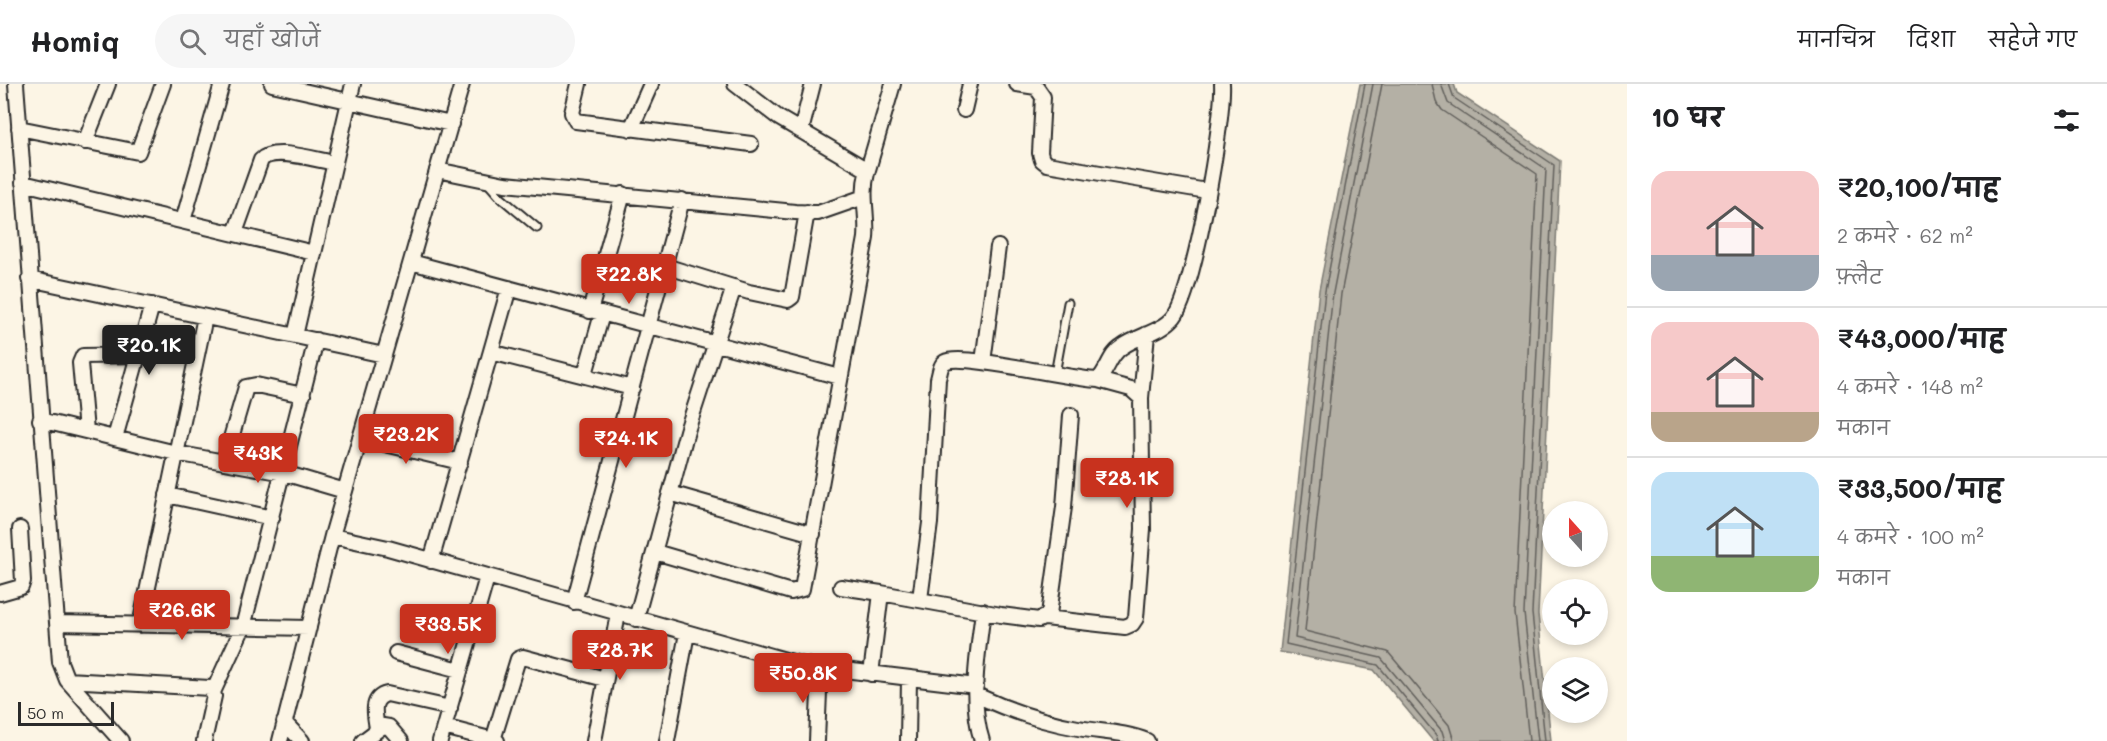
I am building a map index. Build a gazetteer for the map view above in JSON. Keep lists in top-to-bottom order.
{
  "scale_bar": "50 m",
  "north": "top",
  "page": {
    "header": "Homiq",
    "search": "यहाँ खोजें",
    "nav": ["मानचित्र", "दिशा", "सहेजे गए"],
    "heading": "10 घर",
    "list": [
      {
        "name": "₹20,100/माह",
        "note": "2 कमरे · 62 m² · फ़्लैट"
      },
      {
        "name": "₹43,000/माह",
        "note": "4 कमरे · 148 m² · मकान"
      },
      {
        "name": "₹33,500/माह",
        "note": "4 कमरे · 100 m² · मकान"
      }
    ],
    "price": [
      "₹22.8K",
      "₹20.1K",
      "₹23.2K",
      "₹24.1K",
      "₹43K",
      "₹28.1K",
      "₹26.6K",
      "₹33.5K",
      "₹28.7K",
      "₹50.8K"
    ],
    "scale": "50 m"
  }
}
